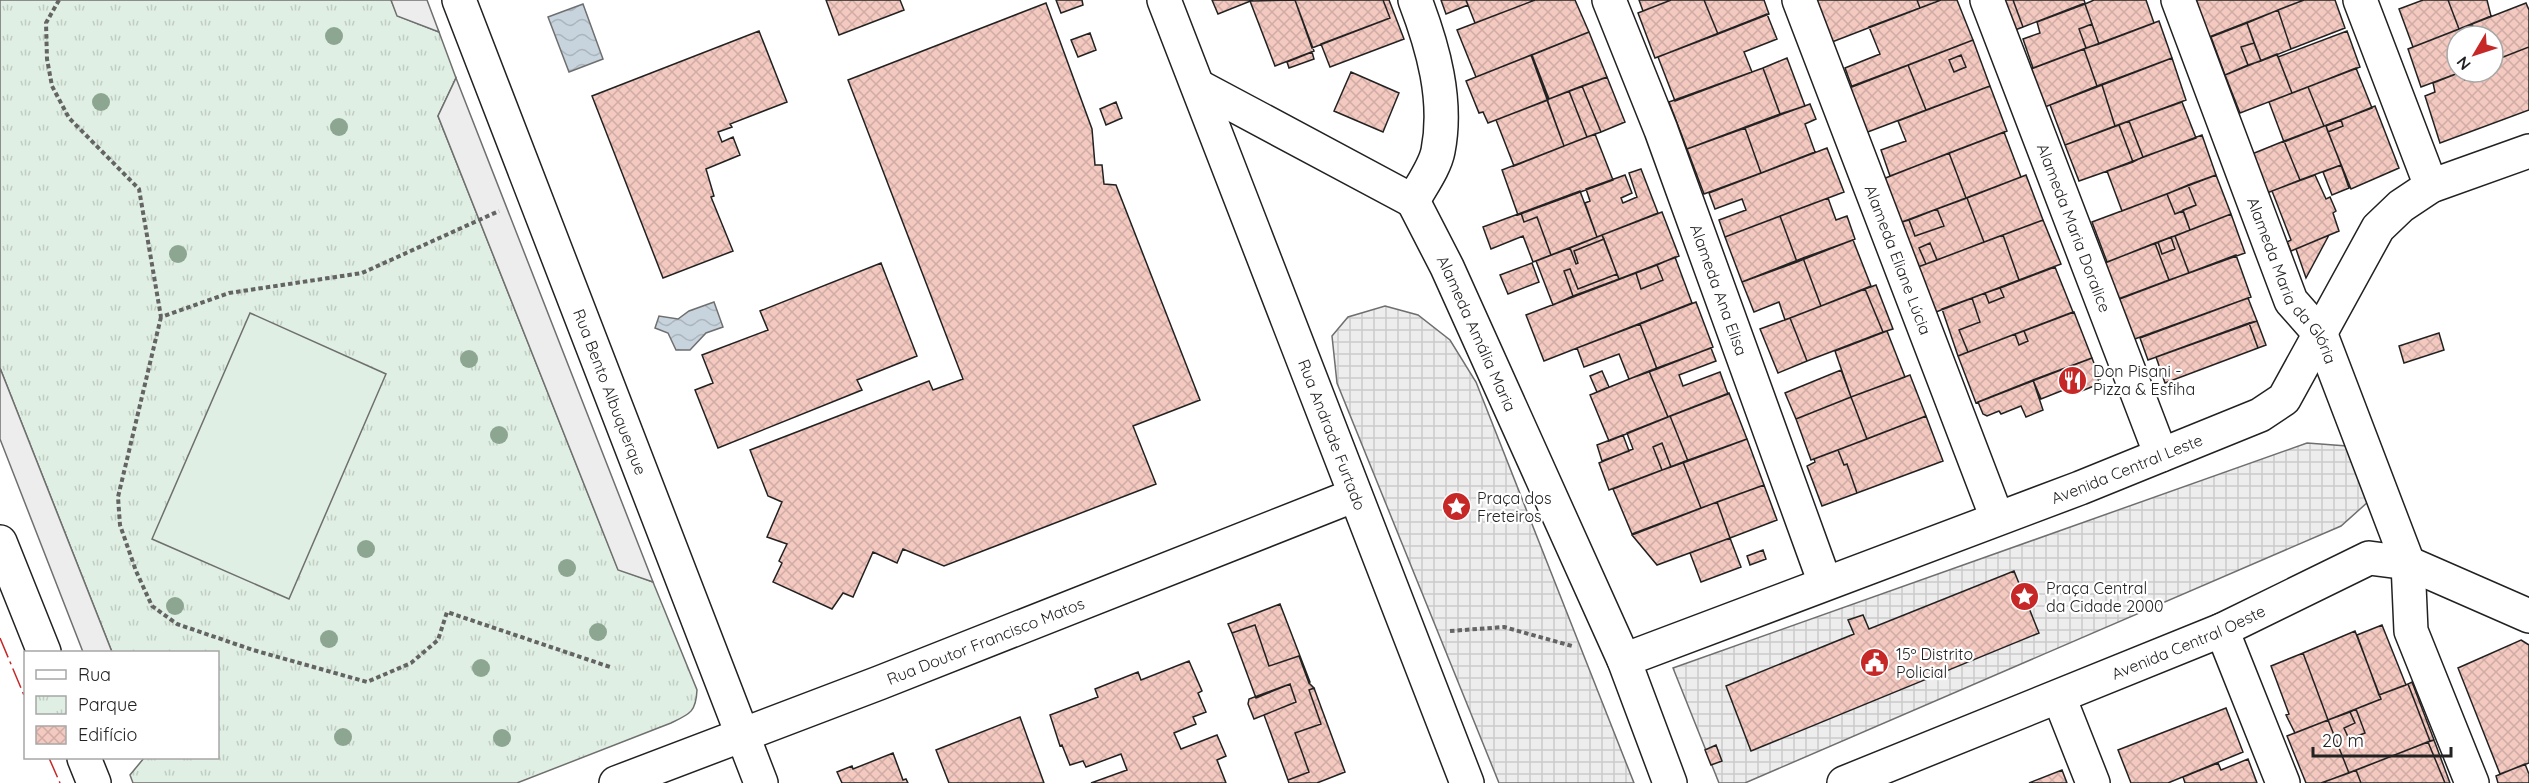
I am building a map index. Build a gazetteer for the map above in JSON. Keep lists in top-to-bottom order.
{
  "streets": {
    "street": [
      "Alameda Maria Doralice",
      "Alameda Eliane Lúcia",
      "Alameda Maria da Glória",
      "Alameda Ana Elisa",
      "Alameda Amália Maria",
      "Rua Bento Albuquerque",
      "Rua Andrade Furtado",
      "Avenida Central Leste",
      "Rua Doutor Francisco Matos",
      "Avenida Central Oeste"
    ]
  },
  "crossings": [
    ["Alameda Maria Doralice", "Avenida Central Leste"],
    ["Alameda Eliane Lúcia", "Avenida Central Leste"],
    ["Alameda Maria da Glória", "Avenida Central Leste"],
    ["Alameda Maria da Glória", "Avenida Central Oeste"],
    ["Alameda Ana Elisa", "Avenida Central Leste"],
    ["Alameda Amália Maria", "Avenida Central Leste"],
    ["Rua Bento Albuquerque", "Rua Doutor Francisco Matos"],
    ["Rua Andrade Furtado", "Rua Doutor Francisco Matos"]
  ],
  "places": {
    "restaurant": ["Don Pisani - Pizza & Esfiha"],
    "place": ["Praça dos Freteiros", "Praça Central da Cidade 2000"],
    "public building": ["15º Distrito Policial"]
  },
  "legend": ["Rua", "Parque", "Edifício"],
  "scale_bar": "20 m",
  "north": "bottom left"
}
